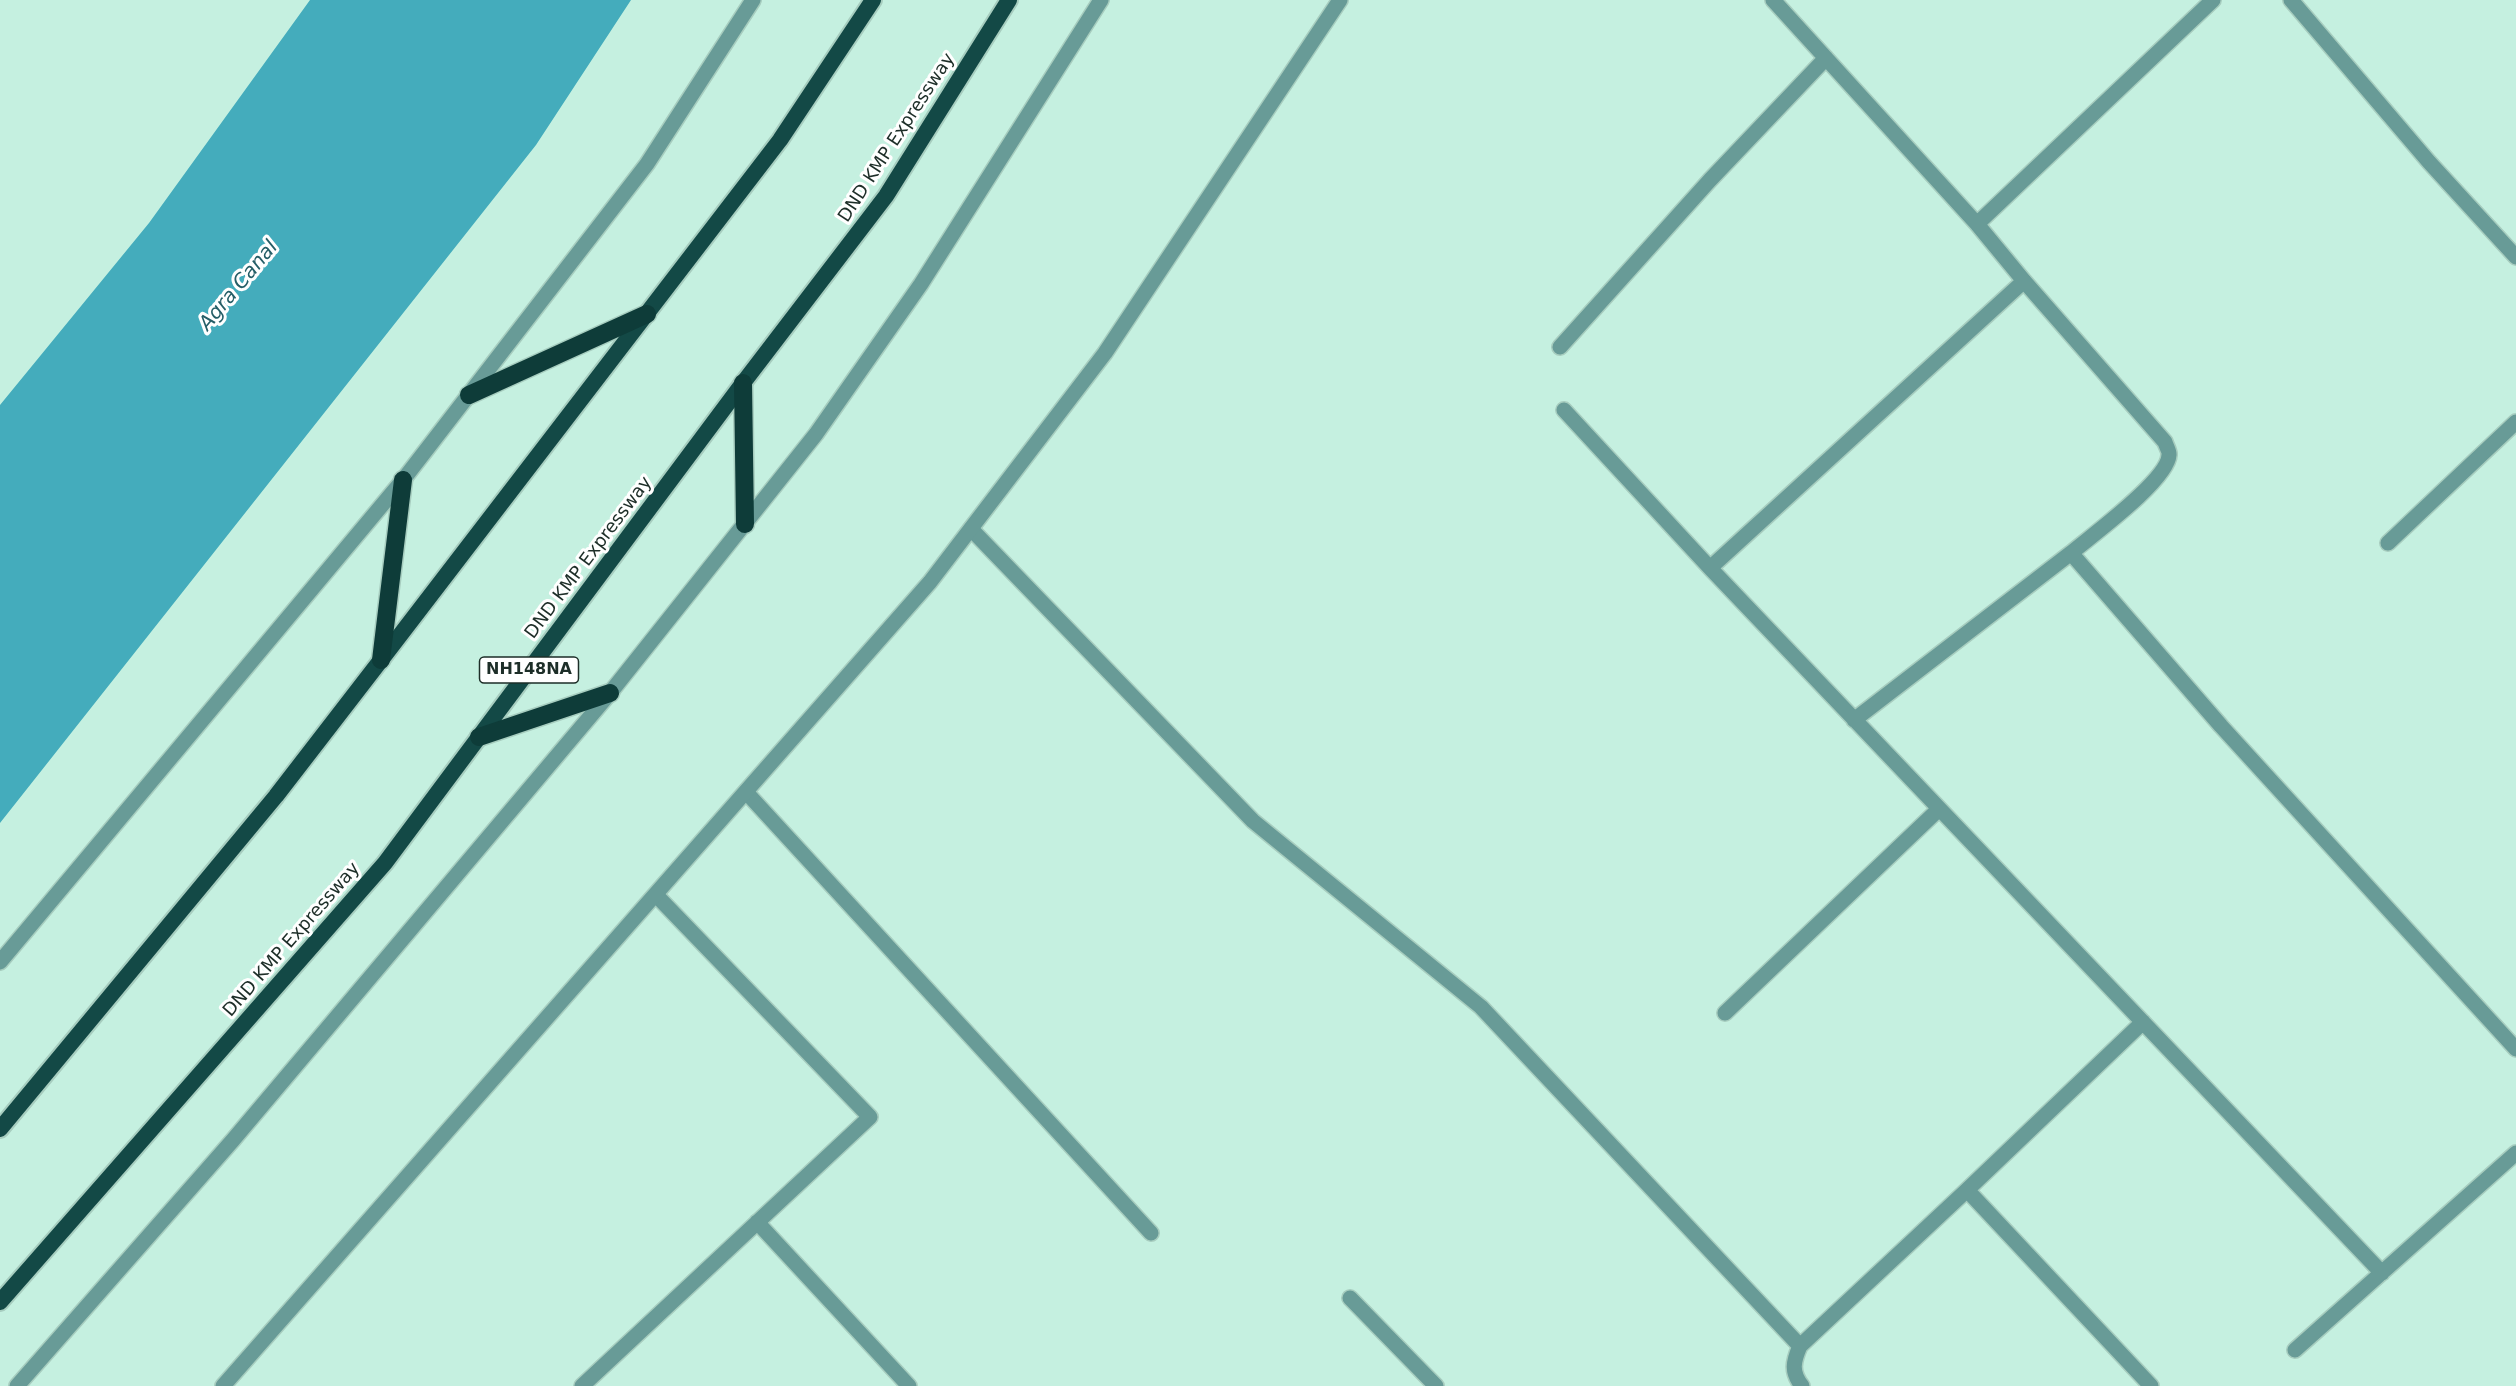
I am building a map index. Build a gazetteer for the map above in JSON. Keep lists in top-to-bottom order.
{
  "streets": {
    "highway": ["DND KMP Expressway", "NH148NA"]
  },
  "water": ["Agra Canal"]
}
